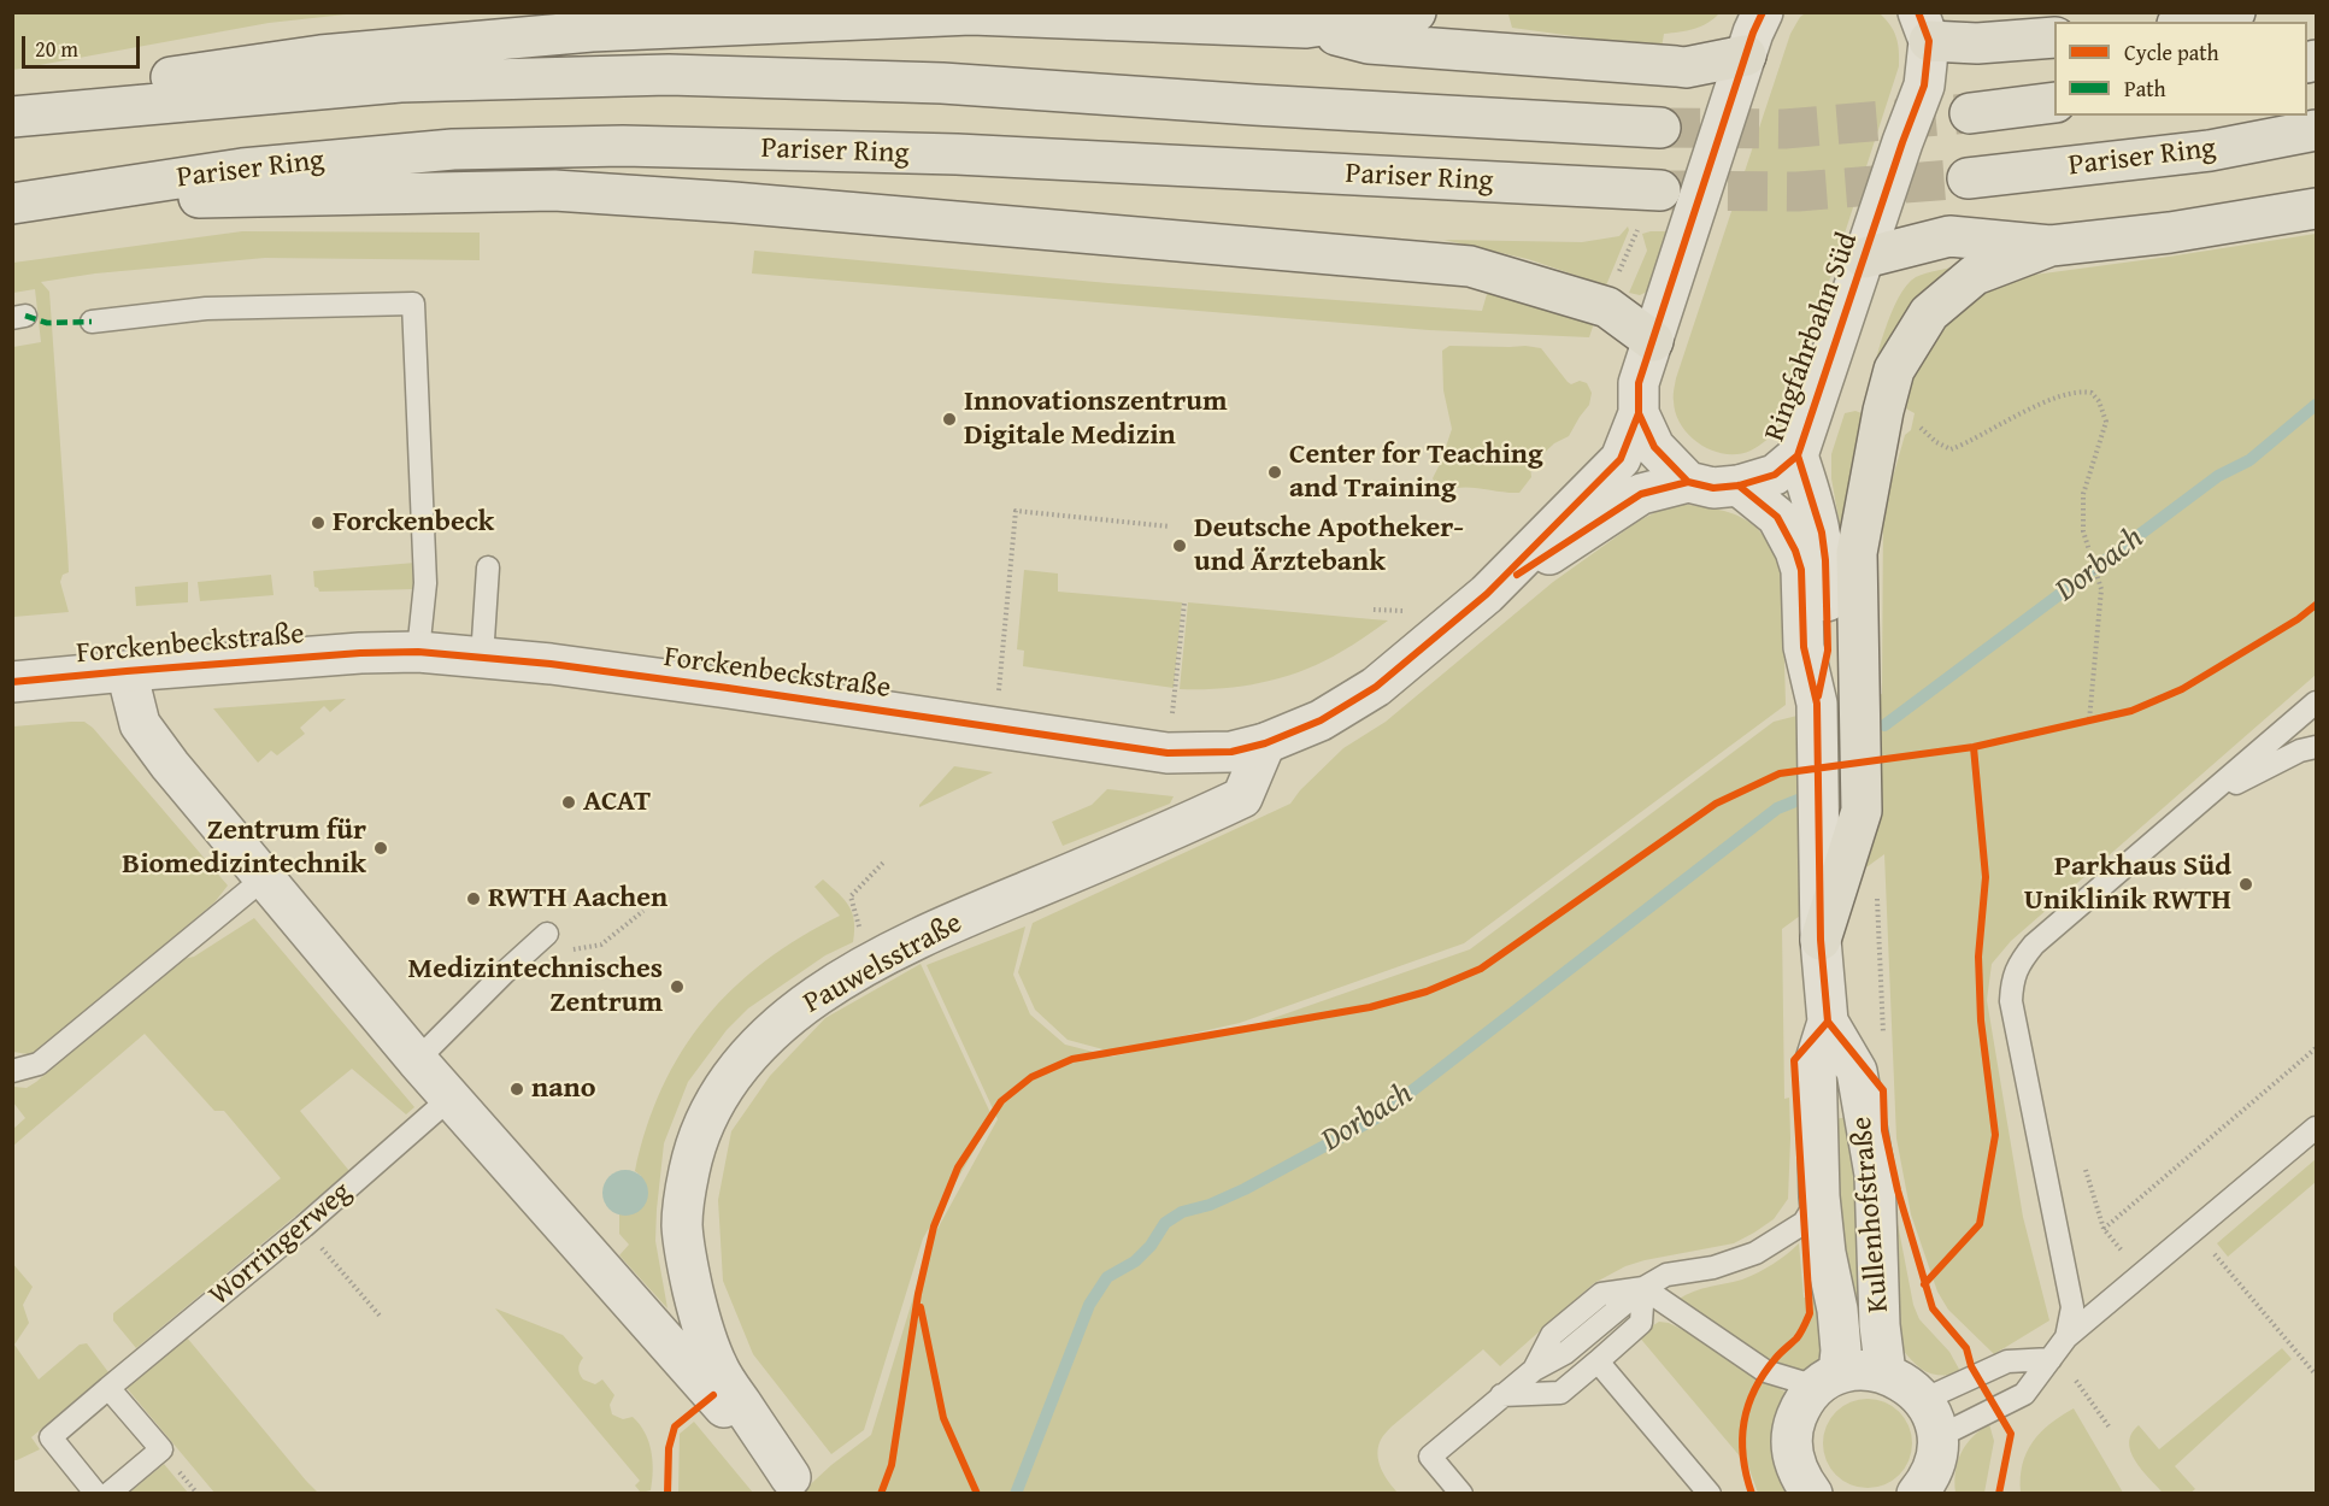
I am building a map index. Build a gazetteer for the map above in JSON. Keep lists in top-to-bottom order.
{
  "streets": {
    "highway": ["Pariser Ring"],
    "street": [
      "Ringfahrbahn Süd",
      "Forckenbeckstraße",
      "Pauwelsstraße",
      "Kullenhofstraße"
    ],
    "lane": ["Worringerweg"]
  },
  "crossings": [
    ["Ringfahrbahn Süd", "Forckenbeckstraße"],
    ["Ringfahrbahn Süd", "Kullenhofstraße"],
    ["Forckenbeckstraße", "Pauwelsstraße"],
    ["Pauwelsstraße", "Worringerweg"]
  ],
  "water": ["Dorbach"],
  "places": [
    "Innovationszentrum Digitale Medizin",
    "Center for Teaching and Training",
    "Forckenbeck",
    "Deutsche Apotheker- und Ärztebank",
    "ACAT",
    "Zentrum für Biomedizintechnik",
    "Parkhaus Süd Uniklinik RWTH",
    "RWTH Aachen",
    "Medizintechnisches Zentrum",
    "nano"
  ],
  "legend": ["Cycle path", "Path"],
  "scale_bar": "20 m"
}
